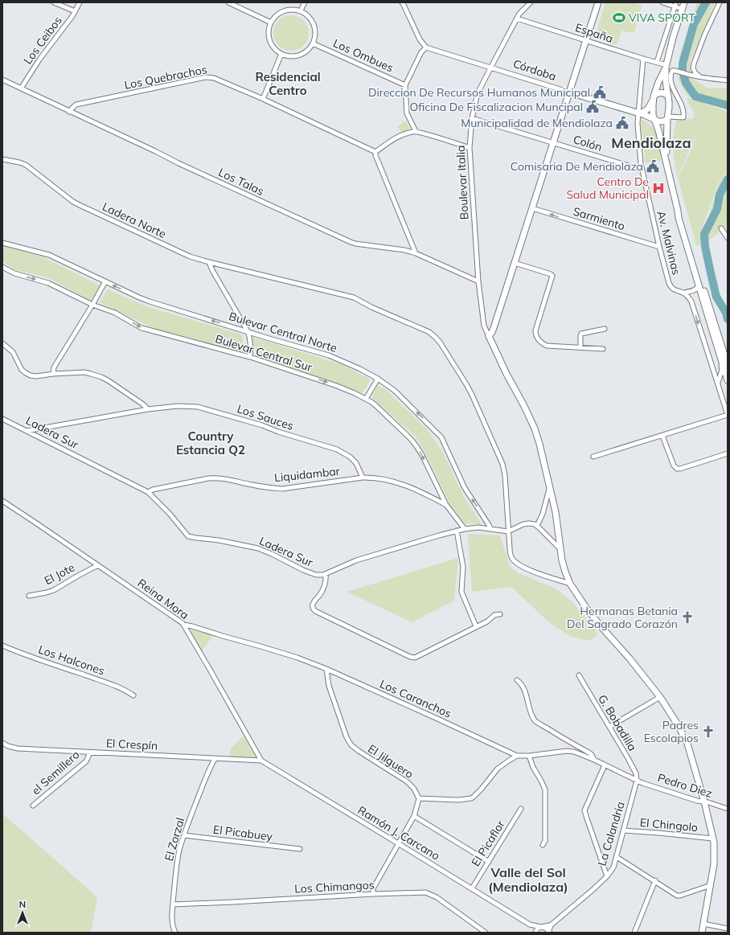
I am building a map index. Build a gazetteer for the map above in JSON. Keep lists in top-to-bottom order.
{
  "streets": {
    "street": [
      "España",
      "Los Ceibos",
      "Los Ombues",
      "Córdoba",
      "Los Quebrachos",
      "Colón",
      "Los Talas",
      "Boulevar Italia",
      "Sarmiento",
      "Ladera Norte",
      "Av. Malvinas",
      "Bulevar Central Norte",
      "Bulevar Central Sur",
      "Los Sauces",
      "Ladera Sur",
      "Liquidambar",
      "El Jote",
      "Reina Mora",
      "Los Halcones",
      "Los Caranchos",
      "G. Bobadilla",
      "El Crespín",
      "El Jilguero",
      "el Semillero",
      "Pedro Diez",
      "El Chingolo",
      "El Picabuey",
      "Ramón J. Carcano",
      "La Calandria",
      "El Zorzal",
      "El Picaflor",
      "Los Chimangos"
    ]
  },
  "crossings": [
    ["España", "Boulevar Italia"],
    ["España", "Av. Malvinas"],
    ["Los Ceibos", "Los Talas"],
    ["Córdoba", "Boulevar Italia"],
    ["Córdoba", "Av. Malvinas"],
    ["Los Quebrachos", "Los Talas"],
    ["Colón", "Boulevar Italia"],
    ["Colón", "Av. Malvinas"],
    ["Los Talas", "Boulevar Italia"],
    ["Sarmiento", "Av. Malvinas"],
    ["Ladera Norte", "Ladera Sur"],
    ["Bulevar Central Norte", "Ladera Sur"],
    ["Bulevar Central Sur", "Ladera Sur"],
    ["Bulevar Central Sur", "Liquidambar"],
    ["Los Sauces", "Ladera Sur"],
    ["Los Sauces", "Liquidambar"],
    ["Ladera Sur", "Liquidambar"],
    ["El Jote", "Reina Mora"],
    ["Reina Mora", "Los Caranchos"],
    ["Reina Mora", "El Crespín"],
    ["Reina Mora", "Ramón J. Carcano"],
    ["Los Caranchos", "G. Bobadilla"],
    ["Los Caranchos", "El Jilguero"],
    ["Los Caranchos", "Pedro Diez"],
    ["Los Caranchos", "La Calandria"],
    ["G. Bobadilla", "Pedro Diez"],
    ["G. Bobadilla", "La Calandria"],
    ["El Crespín", "el Semillero"],
    ["El Crespín", "Ramón J. Carcano"],
    ["El Crespín", "El Zorzal"],
    ["Pedro Diez", "La Calandria"],
    ["El Chingolo", "La Calandria"],
    ["El Picabuey", "El Zorzal"],
    ["Ramón J. Carcano", "La Calandria"],
    ["Ramón J. Carcano", "El Picaflor"],
    ["El Zorzal", "Los Chimangos"]
  ],
  "one_way": ["Sarmiento", "Bulevar Central Norte", "Bulevar Central Sur"],
  "districts": [
    "Residencial Centro",
    "Mendiolaza",
    "Country Estancia Q2",
    "Valle del Sol (Mendiolaza)"
  ],
  "places": {
    "sports": ["VIVA SPORT"],
    "public building": [
      "Direccion De Recursos Humanos Municipal",
      "Oficina De Fiscalizacion Muncipal",
      "Municipalidad de Mendiolaza",
      "Comisaria De Mendiolaza"
    ],
    "hospital": ["Centro De Salud Municipal"],
    "church": ["Hermanas Betania Del Sagrado Corazón", "Padres Escolapios"]
  },
  "north": "top"
}
